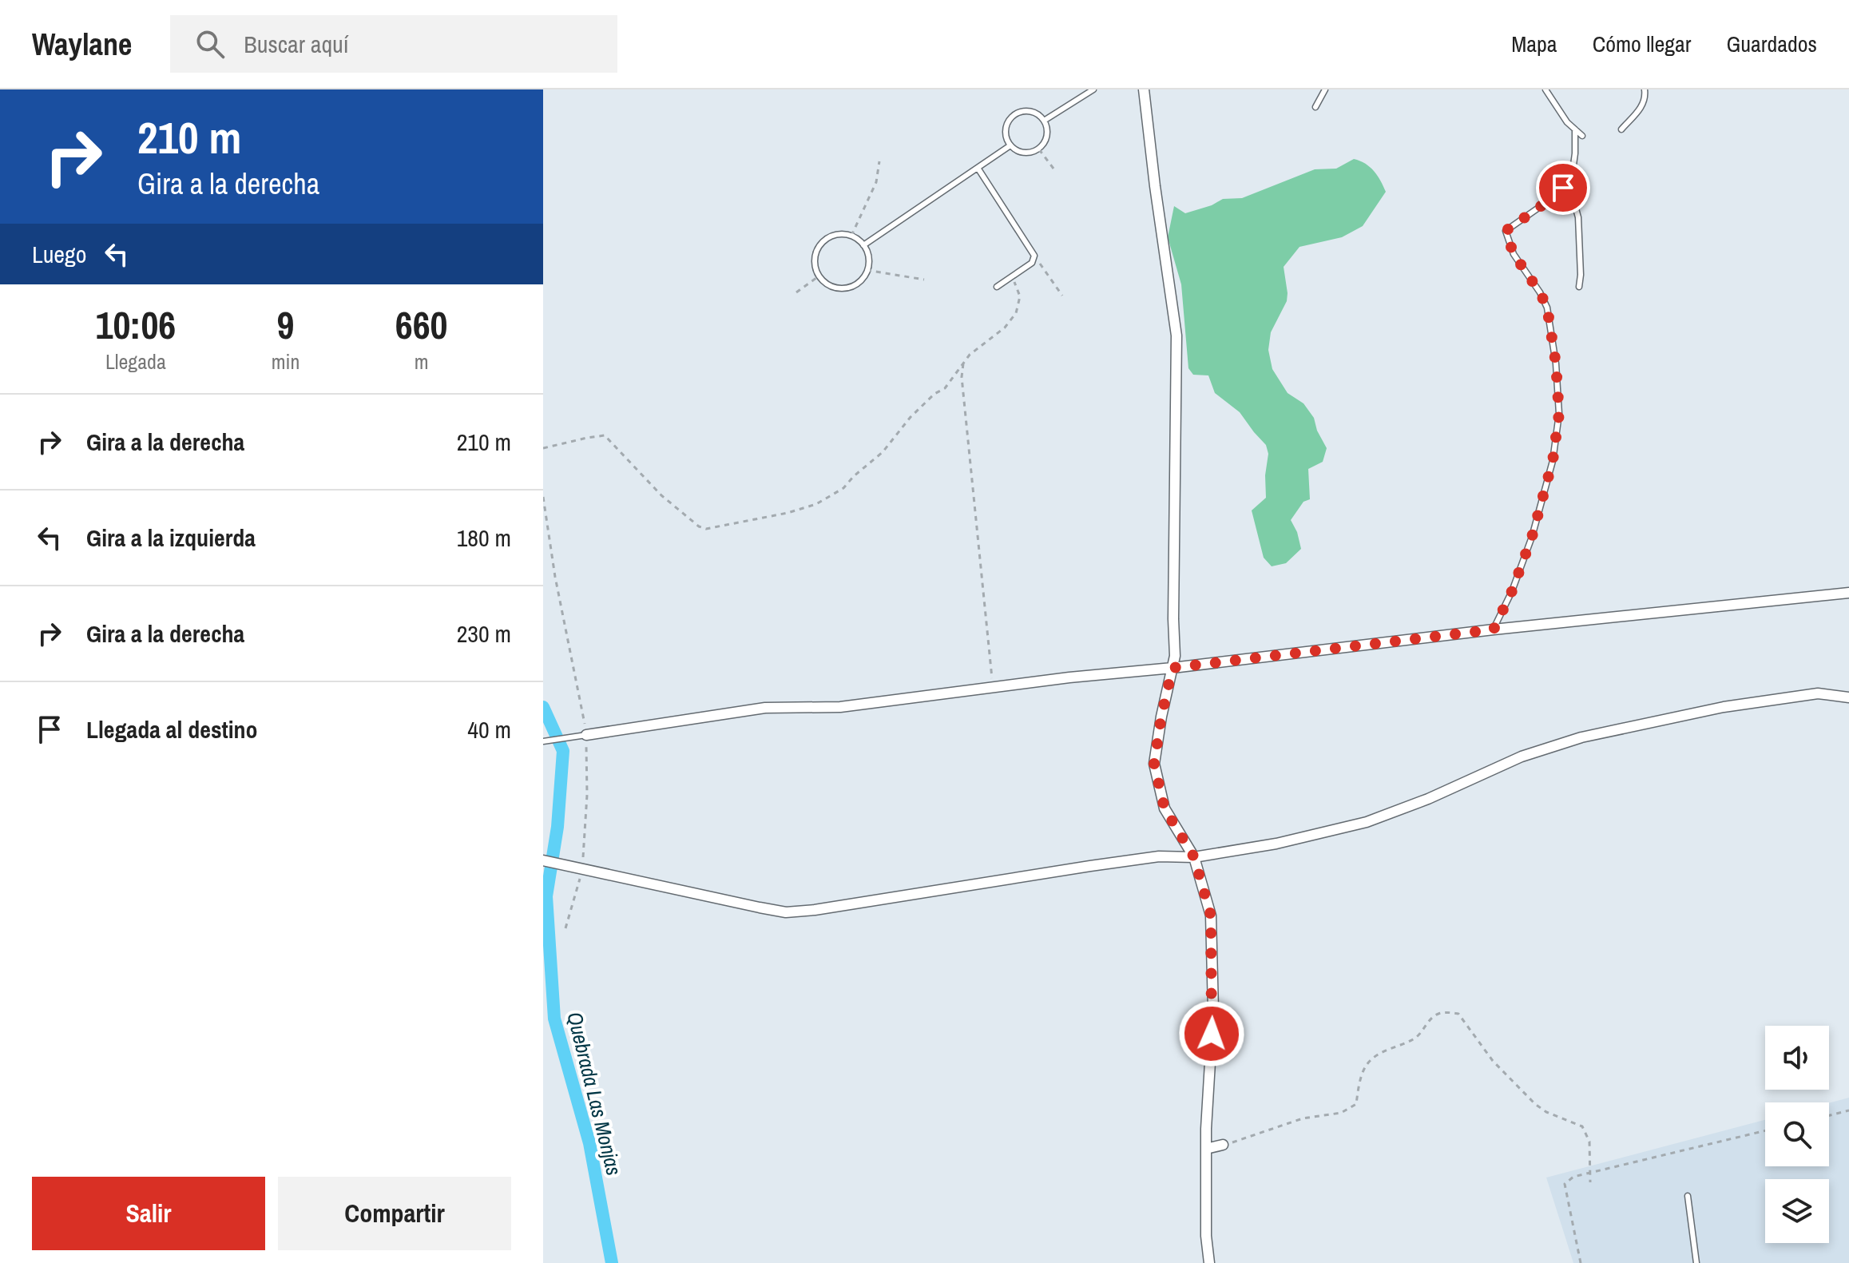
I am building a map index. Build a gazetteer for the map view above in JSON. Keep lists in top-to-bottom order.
{
  "water": ["Quebrada Las Monjas"],
  "page": {
    "header": "Waylane",
    "search": "Buscar aquí",
    "nav": ["Mapa", "Cómo llegar", "Guardados"],
    "turn": ["210 m", "Gira a la derecha"],
    "then": "Luego",
    "eta": [
      "10:06",
      "Llegada",
      "9",
      "min",
      "660",
      "m"
    ],
    "list": [
      {
        "name": "Gira a la derecha",
        "value": "210 m"
      },
      {
        "name": "Gira a la izquierda",
        "value": "180 m"
      },
      {
        "name": "Gira a la derecha",
        "value": "230 m"
      },
      {
        "name": "Llegada al destino",
        "value": "40 m"
      }
    ],
    "buttons": ["Salir", "Compartir"]
  }
}
